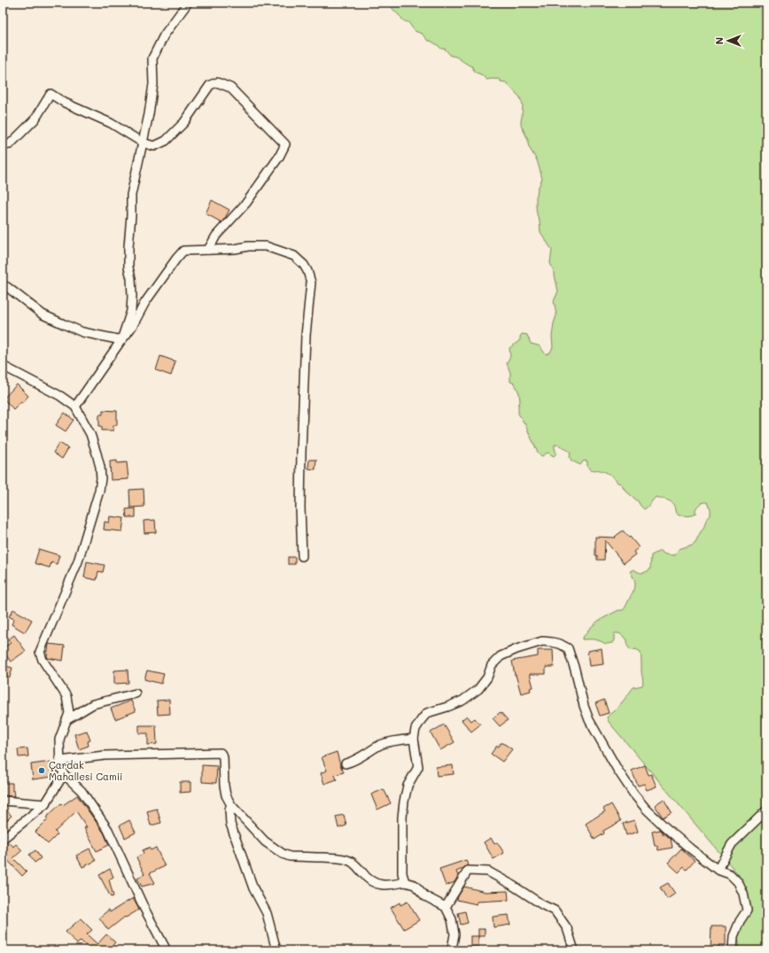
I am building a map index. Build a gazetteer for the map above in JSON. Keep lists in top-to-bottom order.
{
  "places": ["Çardak Mahallesi Camii"],
  "north": "left"
}
